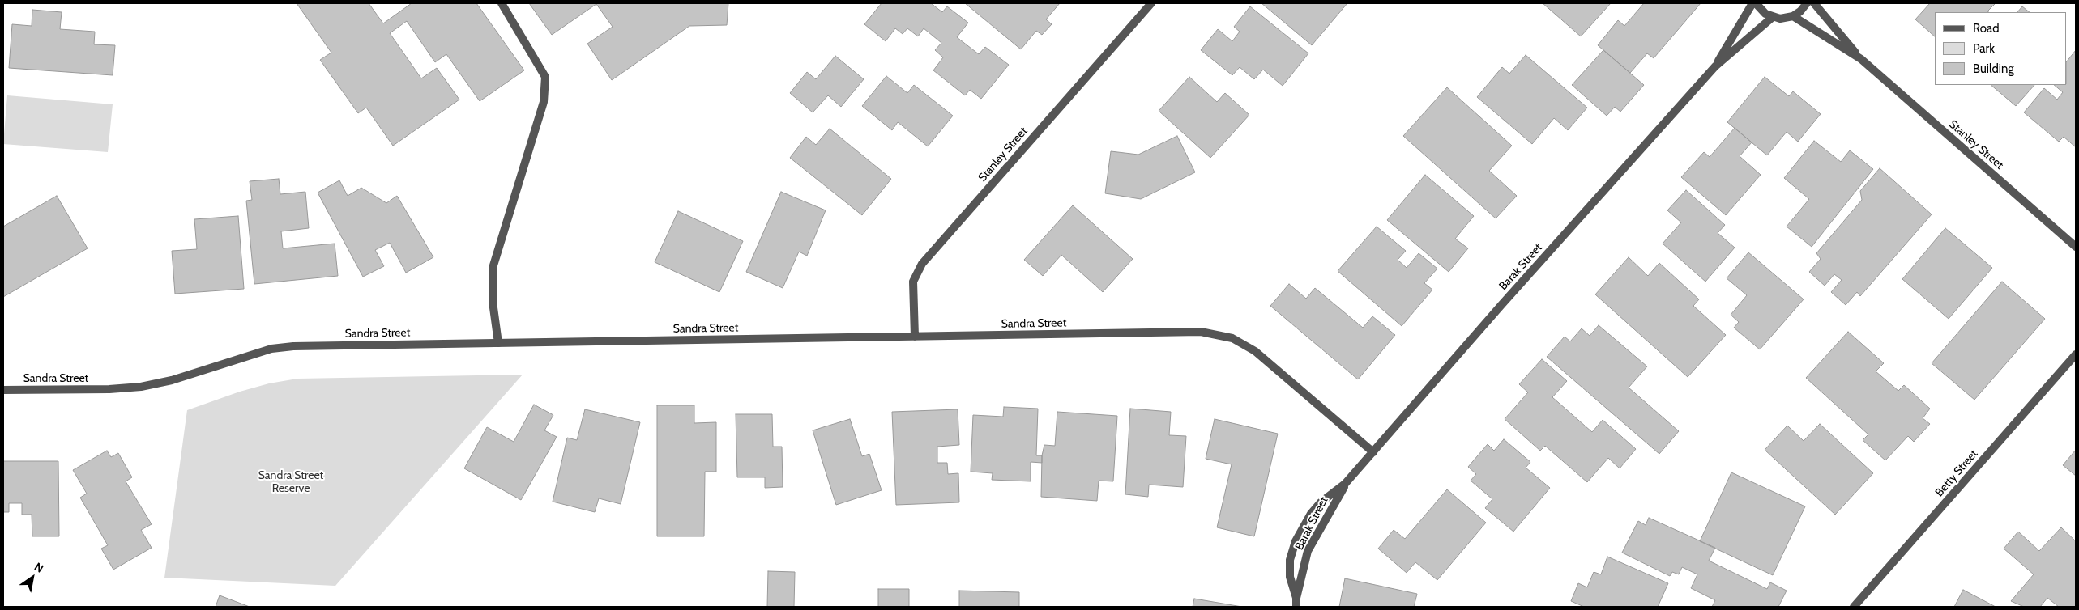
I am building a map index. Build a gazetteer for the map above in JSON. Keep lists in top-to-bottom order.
{
  "streets": {
    "street": [
      "Stanley Street",
      "Barak Street",
      "Sandra Street",
      "Betty Street"
    ]
  },
  "crossings": [
    ["Stanley Street", "Sandra Street"],
    ["Barak Street", "Sandra Street"]
  ],
  "parks": ["Sandra Street Reserve"],
  "legend": ["Road", "Park", "Building"],
  "north": "top right"
}
